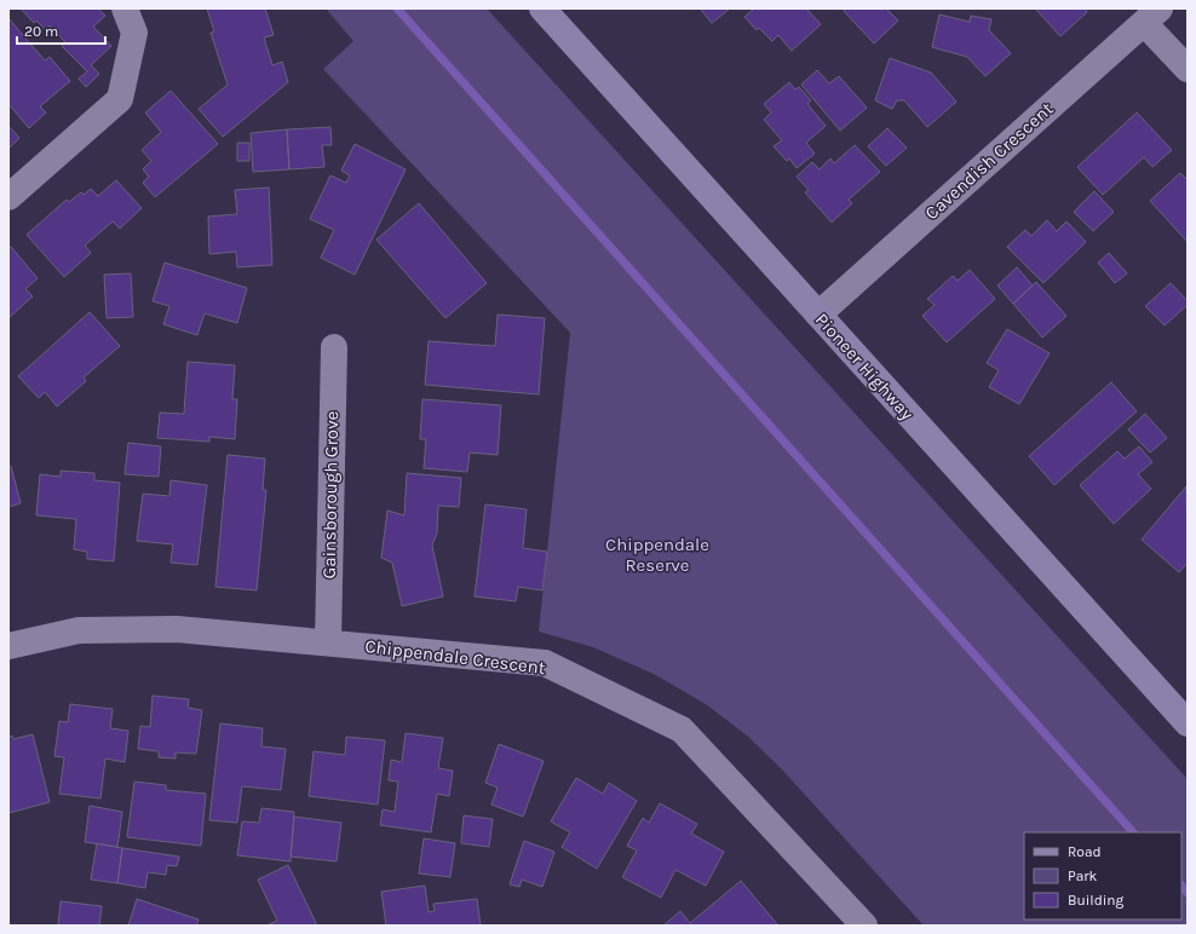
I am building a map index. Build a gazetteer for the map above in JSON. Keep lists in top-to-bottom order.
{
  "streets": {
    "main road": ["Pioneer Highway"],
    "street": ["Cavendish Crescent", "Gainsborough Grove", "Chippendale Crescent"]
  },
  "crossings": [
    ["Cavendish Crescent", "Pioneer Highway"],
    ["Gainsborough Grove", "Chippendale Crescent"]
  ],
  "parks": ["Chippendale Reserve"],
  "legend": ["Road", "Park", "Building"],
  "scale_bar": "20 m"
}
